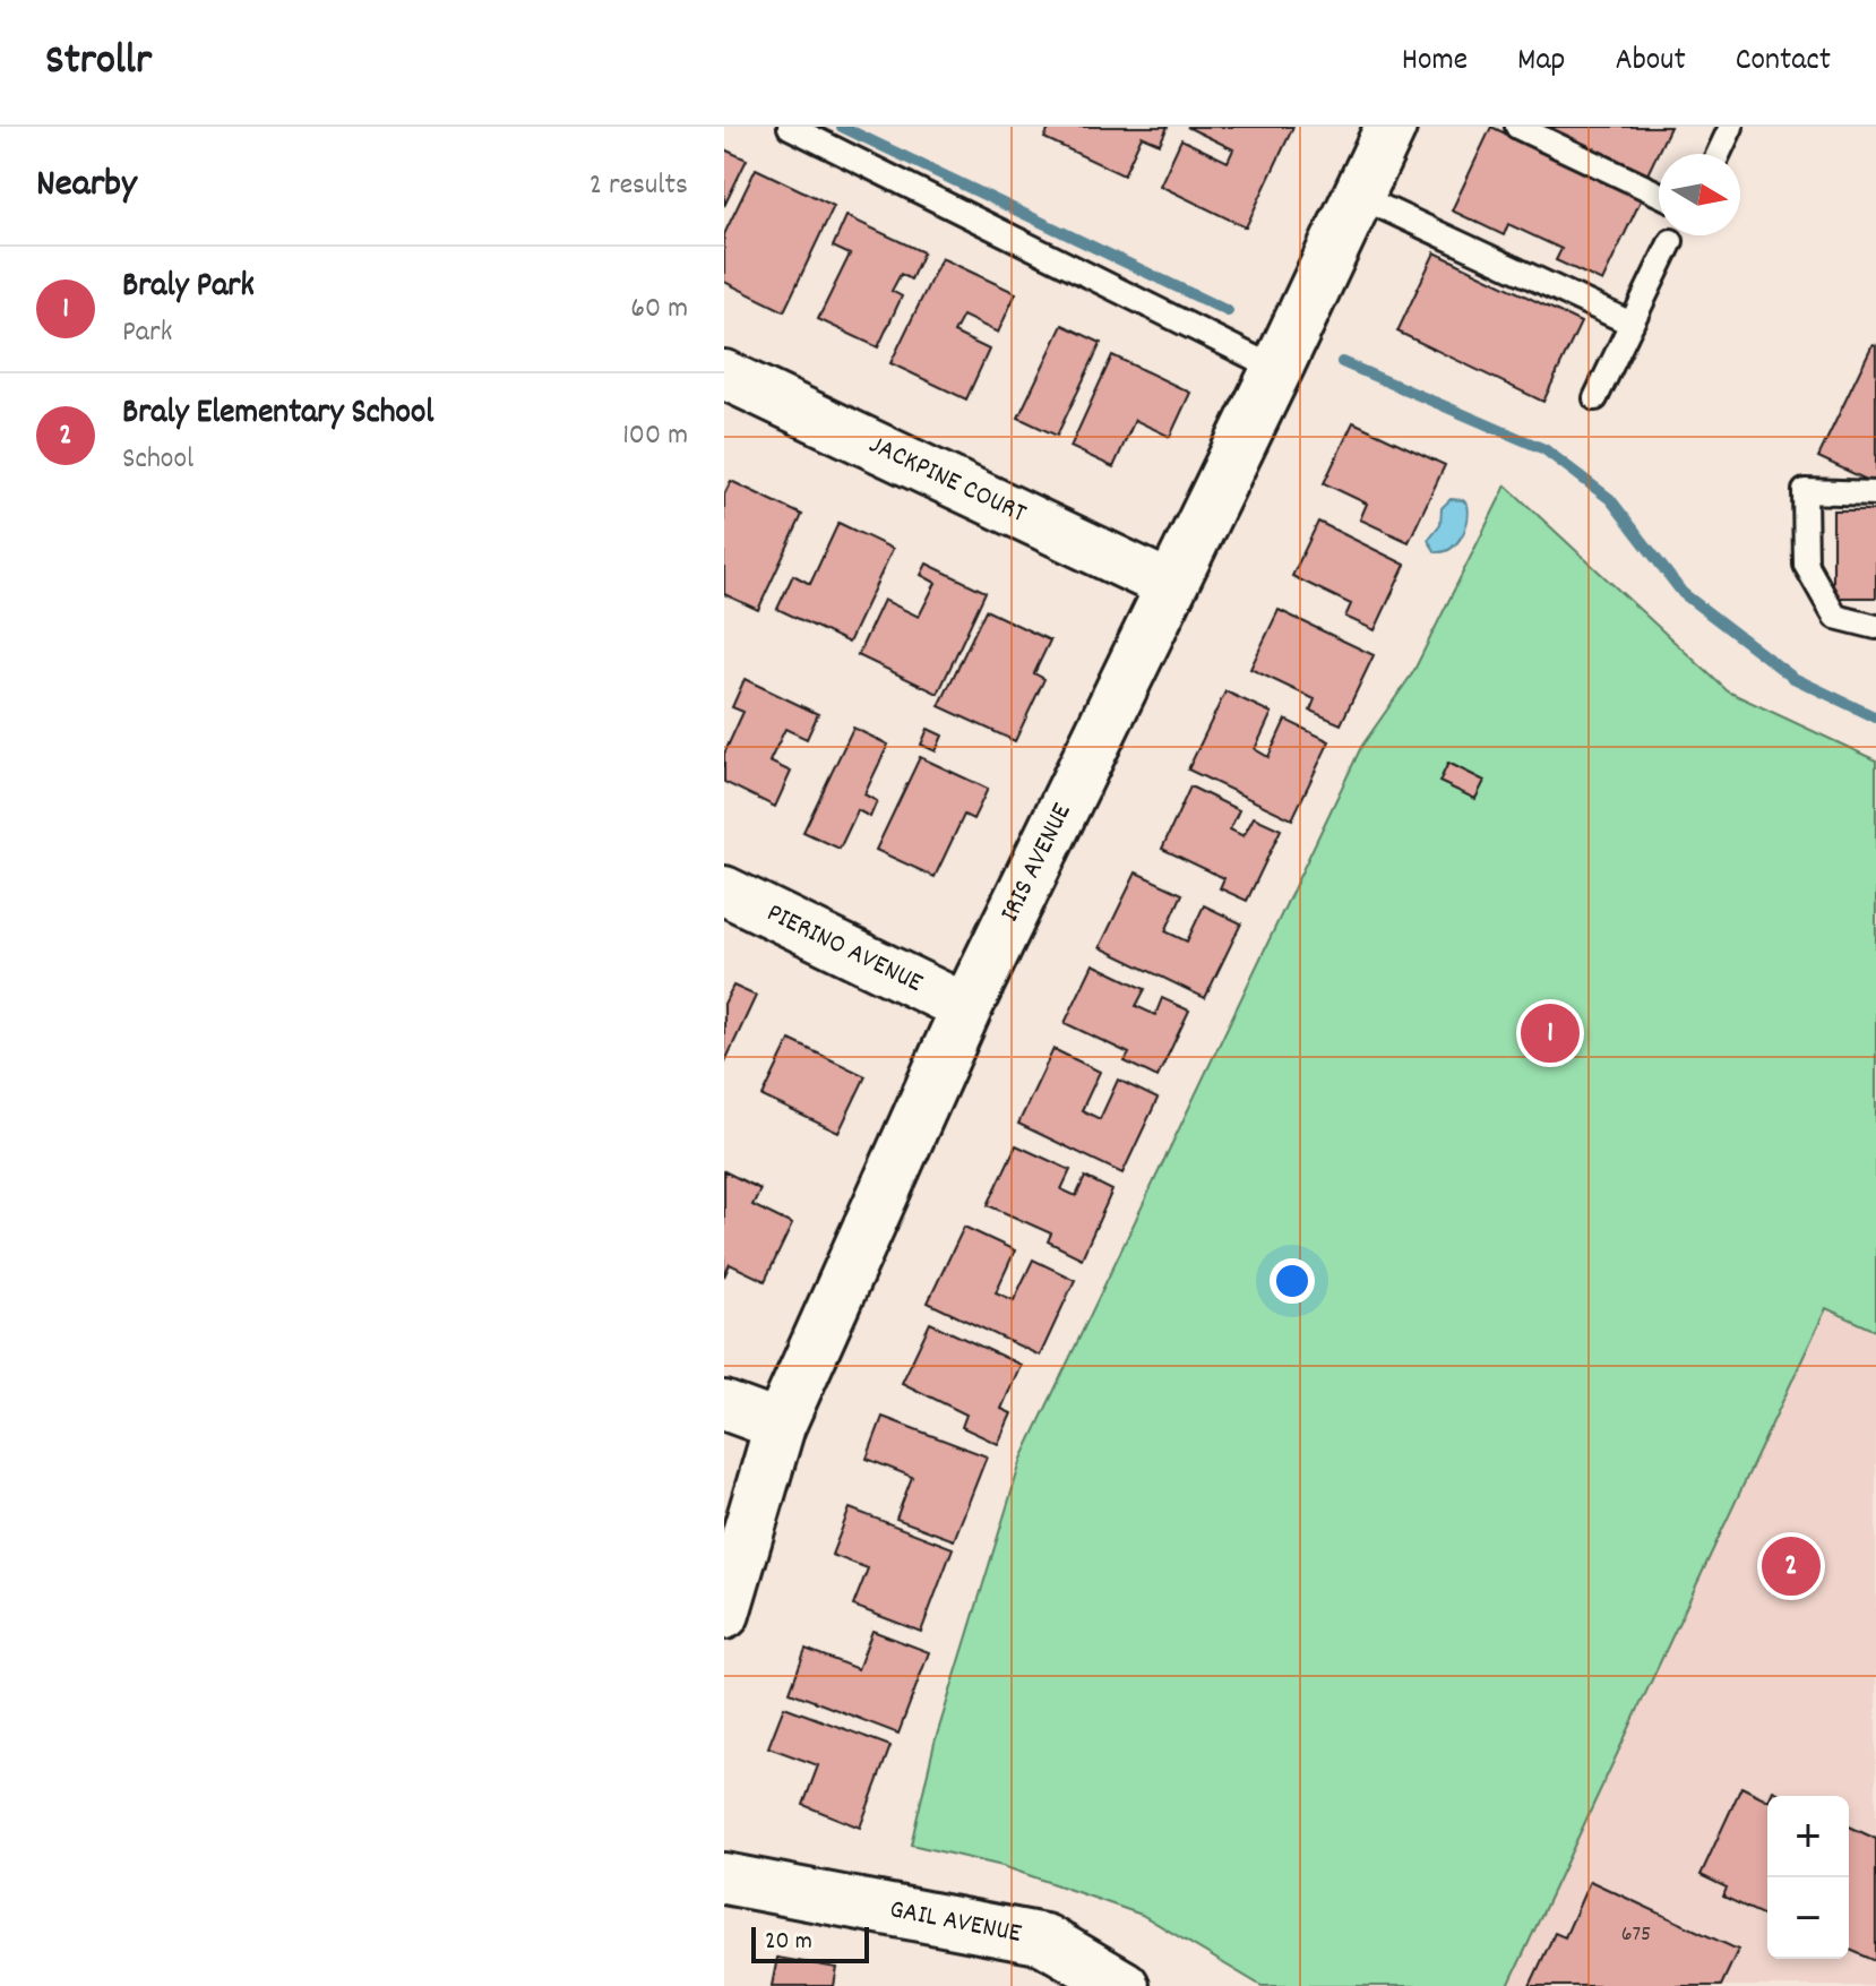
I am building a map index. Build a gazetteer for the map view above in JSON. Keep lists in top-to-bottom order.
{
  "streets": {
    "street": [
      "JACKPINE COURT",
      "IRIS AVENUE",
      "PIERINO AVENUE",
      "GAIL AVENUE"
    ]
  },
  "crossings": [
    ["JACKPINE COURT", "IRIS AVENUE"],
    ["IRIS AVENUE", "PIERINO AVENUE"]
  ],
  "house_numbers": ["675"],
  "scale_bar": "20 m",
  "north": "right",
  "page": {
    "header": "Strollr",
    "nav": [
      "Home",
      "Map",
      "About",
      "Contact"
    ],
    "heading": ["Nearby", "2 results"],
    "list": [
      {
        "mark": "1",
        "name": "Braly Park",
        "note": "Park",
        "value": "60 m"
      },
      {
        "mark": "2",
        "name": "Braly Elementary School",
        "note": "School",
        "value": "100 m"
      }
    ],
    "pins": ["1", "2"],
    "map_buttons": ["+", "−"],
    "scale": "20 m"
  }
}
